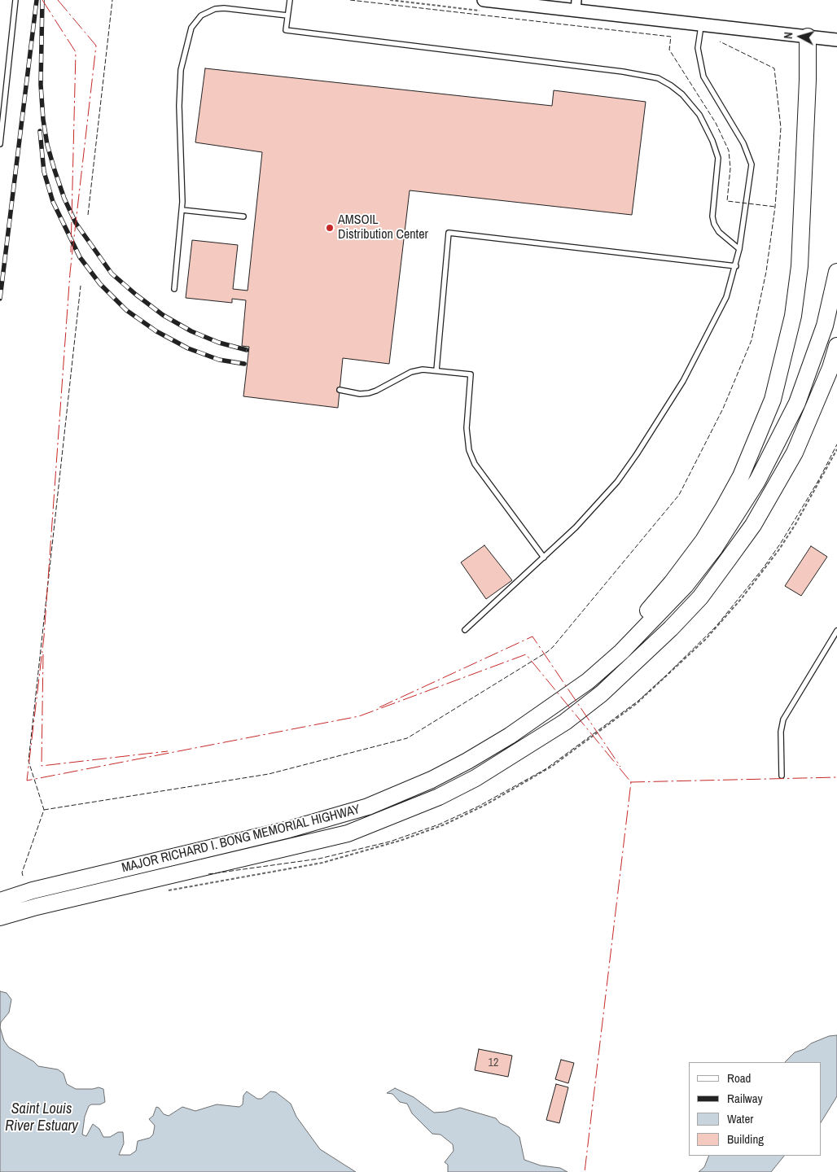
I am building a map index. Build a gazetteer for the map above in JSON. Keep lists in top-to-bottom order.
{
  "streets": {
    "highway": ["MAJOR RICHARD I. BONG MEMORIAL HIGHWAY"]
  },
  "water": ["Saint Louis River Estuary"],
  "places": ["AMSOIL Distribution Center"],
  "house_numbers": ["12"],
  "legend": [
    "Road",
    "Railway",
    "Water",
    "Building"
  ],
  "north": "left"
}
